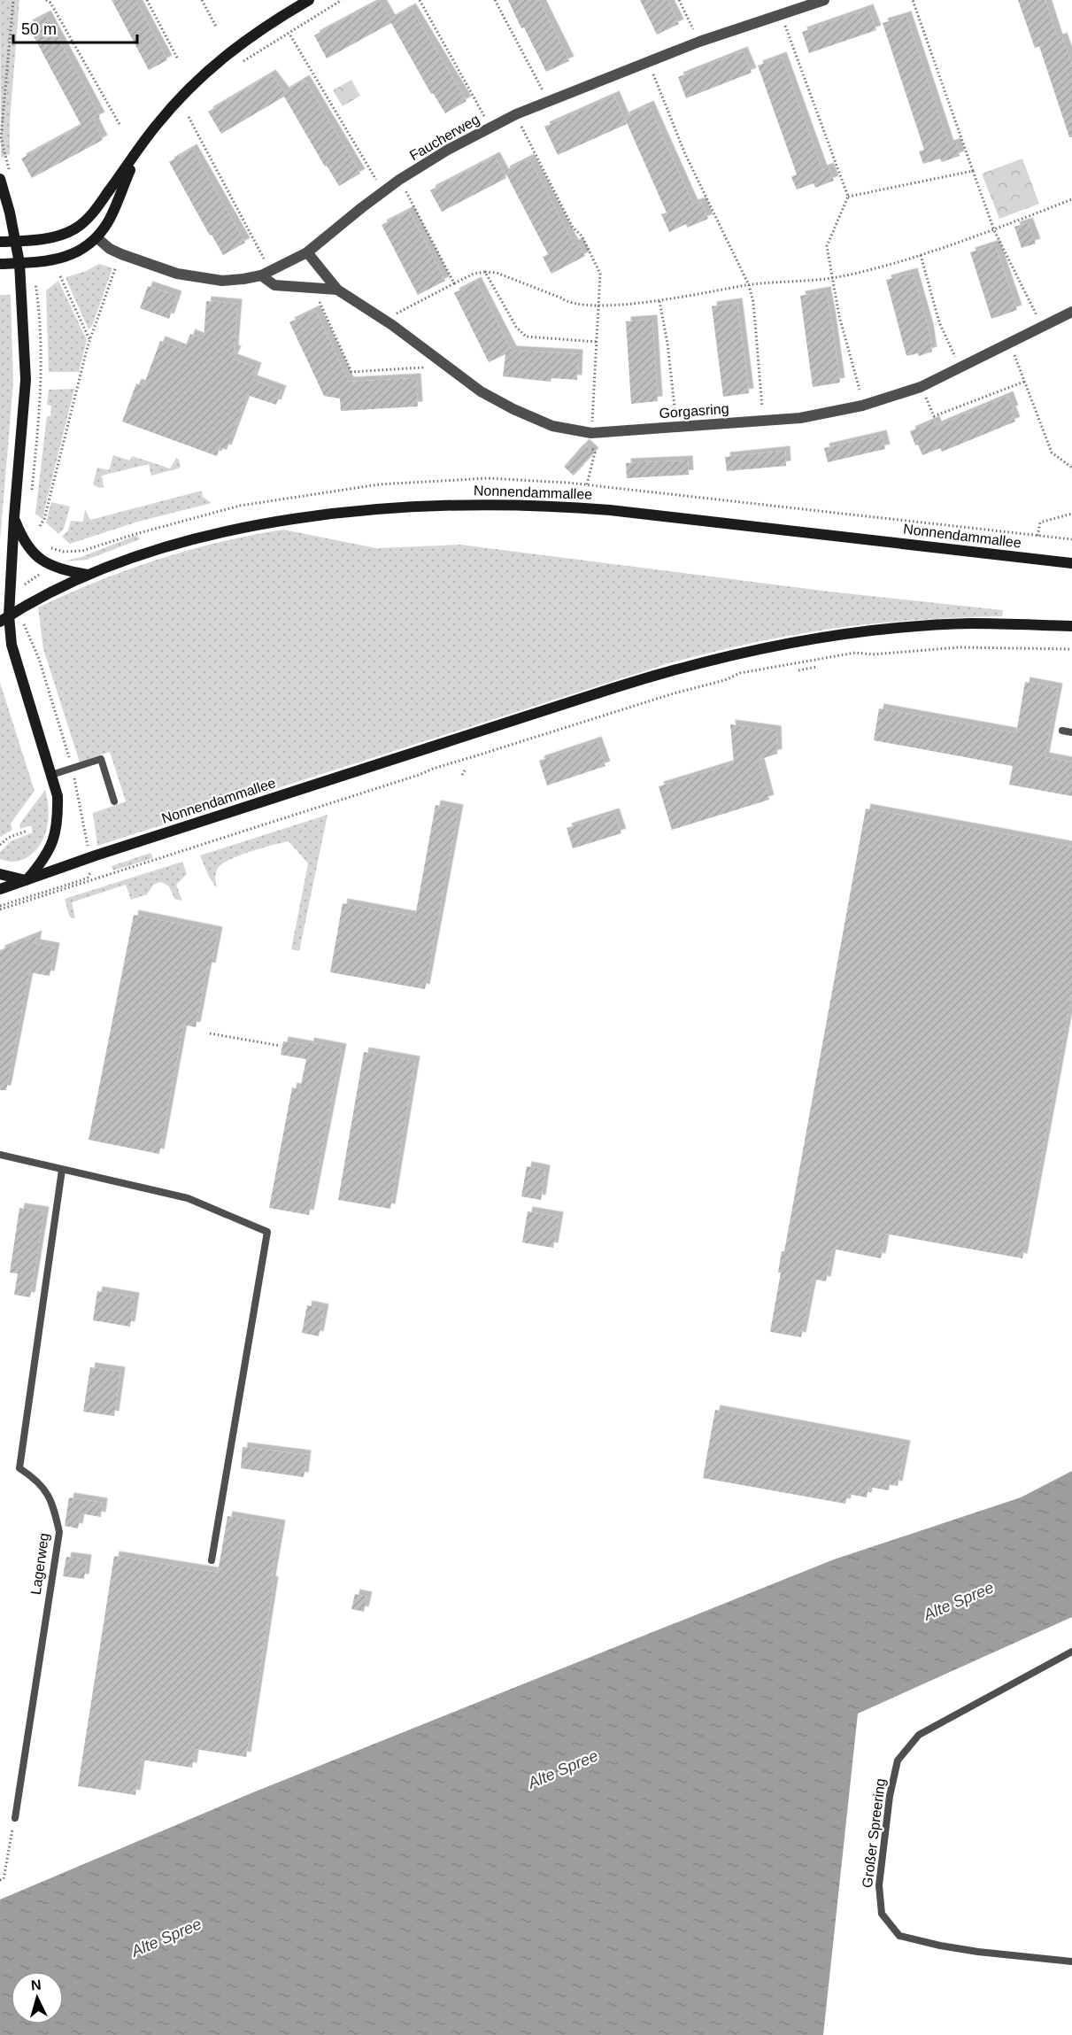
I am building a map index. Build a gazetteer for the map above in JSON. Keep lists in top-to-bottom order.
{
  "streets": {
    "main road": ["Nonnendammallee"],
    "street": ["Faucherweg", "Gorgasring"],
    "lane": ["Lagerweg", "Großer Spreering"]
  },
  "crossings": [
    ["Faucherweg", "Gorgasring"]
  ],
  "water": ["Alte Spree"],
  "scale_bar": "50 m",
  "north": "top"
}
